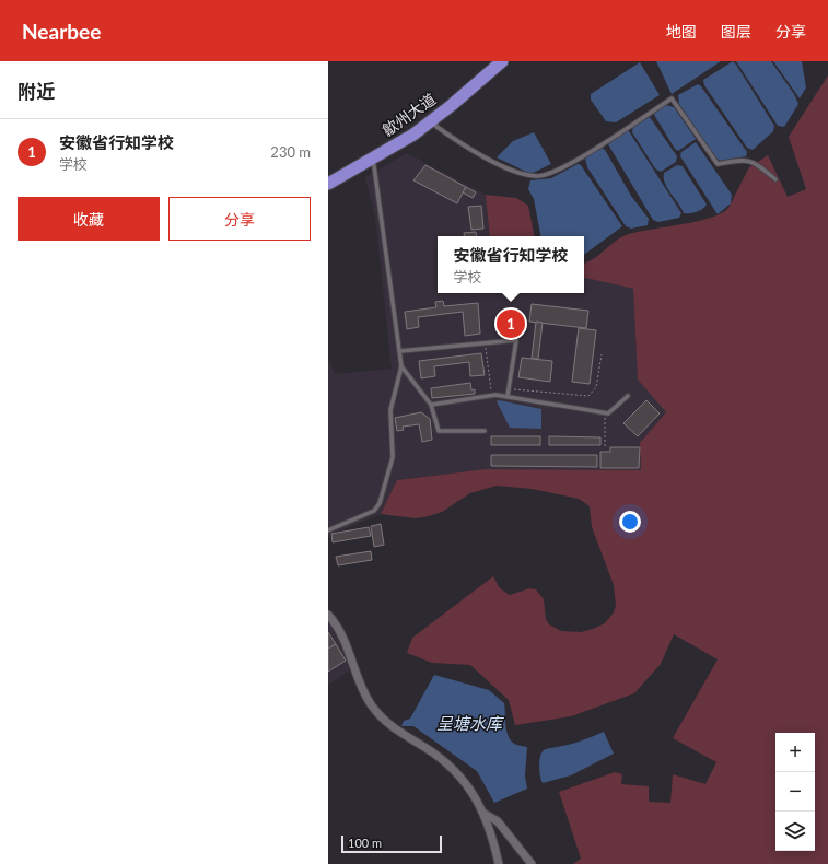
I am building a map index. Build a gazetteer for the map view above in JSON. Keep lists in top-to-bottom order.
{
  "streets": {
    "highway": ["歙州大道"]
  },
  "water": ["呈塘水库"],
  "scale_bar": "100 m",
  "page": {
    "header": "Nearbee",
    "nav": ["地图", "图层", "分享"],
    "heading": "附近",
    "list": [
      {
        "mark": "1",
        "name": "安徽省行知学校",
        "note": "学校",
        "value": "230 m"
      }
    ],
    "buttons": ["收藏", "分享"],
    "popup": ["安徽省行知学校", "学校"],
    "pins": "1",
    "map_buttons": ["+", "−"],
    "scale": "100 m"
  }
}
